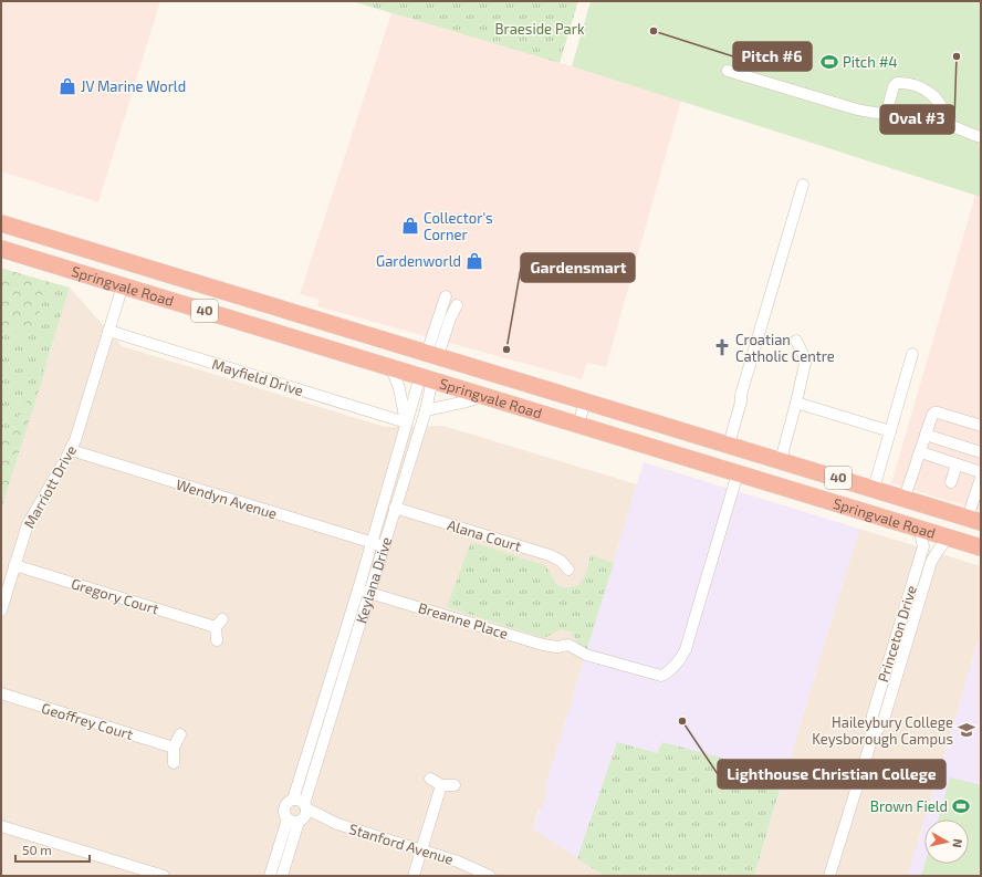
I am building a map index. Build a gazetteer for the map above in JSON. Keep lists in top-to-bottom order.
{
  "streets": {
    "highway": ["Springvale Road", "40", "Keylana Drive"],
    "street": [
      "Mayfield Drive",
      "Marriott Drive",
      "Wendyn Avenue",
      "Alana Court",
      "Gregory Court",
      "Breanne Place",
      "Princeton Drive",
      "Geoffrey Court",
      "Stanford Avenue"
    ]
  },
  "crossings": [
    ["Springvale Road", "Marriott Drive"],
    ["Springvale Road", "Keylana Drive"],
    ["Springvale Road", "Breanne Place"],
    ["Springvale Road", "Princeton Drive"],
    ["Mayfield Drive", "Marriott Drive"],
    ["Mayfield Drive", "Keylana Drive"],
    ["Marriott Drive", "Wendyn Avenue"],
    ["Marriott Drive", "Gregory Court"],
    ["Wendyn Avenue", "Keylana Drive"],
    ["Alana Court", "Keylana Drive"],
    ["Keylana Drive", "Breanne Place"],
    ["Keylana Drive", "Stanford Avenue"]
  ],
  "parks": ["Braeside Park"],
  "places": {
    "other": [
      "Pitch #6",
      "Oval #3",
      "Gardensmart",
      "Lighthouse Christian College"
    ],
    "sports": ["Pitch #4", "Brown Field"],
    "shop": ["JV Marine World", "Collector's Corner", "Gardenworld"],
    "church": ["Croatian Catholic Centre"],
    "school or university": ["Haileybury College Keysborough Campus"]
  },
  "scale_bar": "50 m",
  "north": "right"
}
